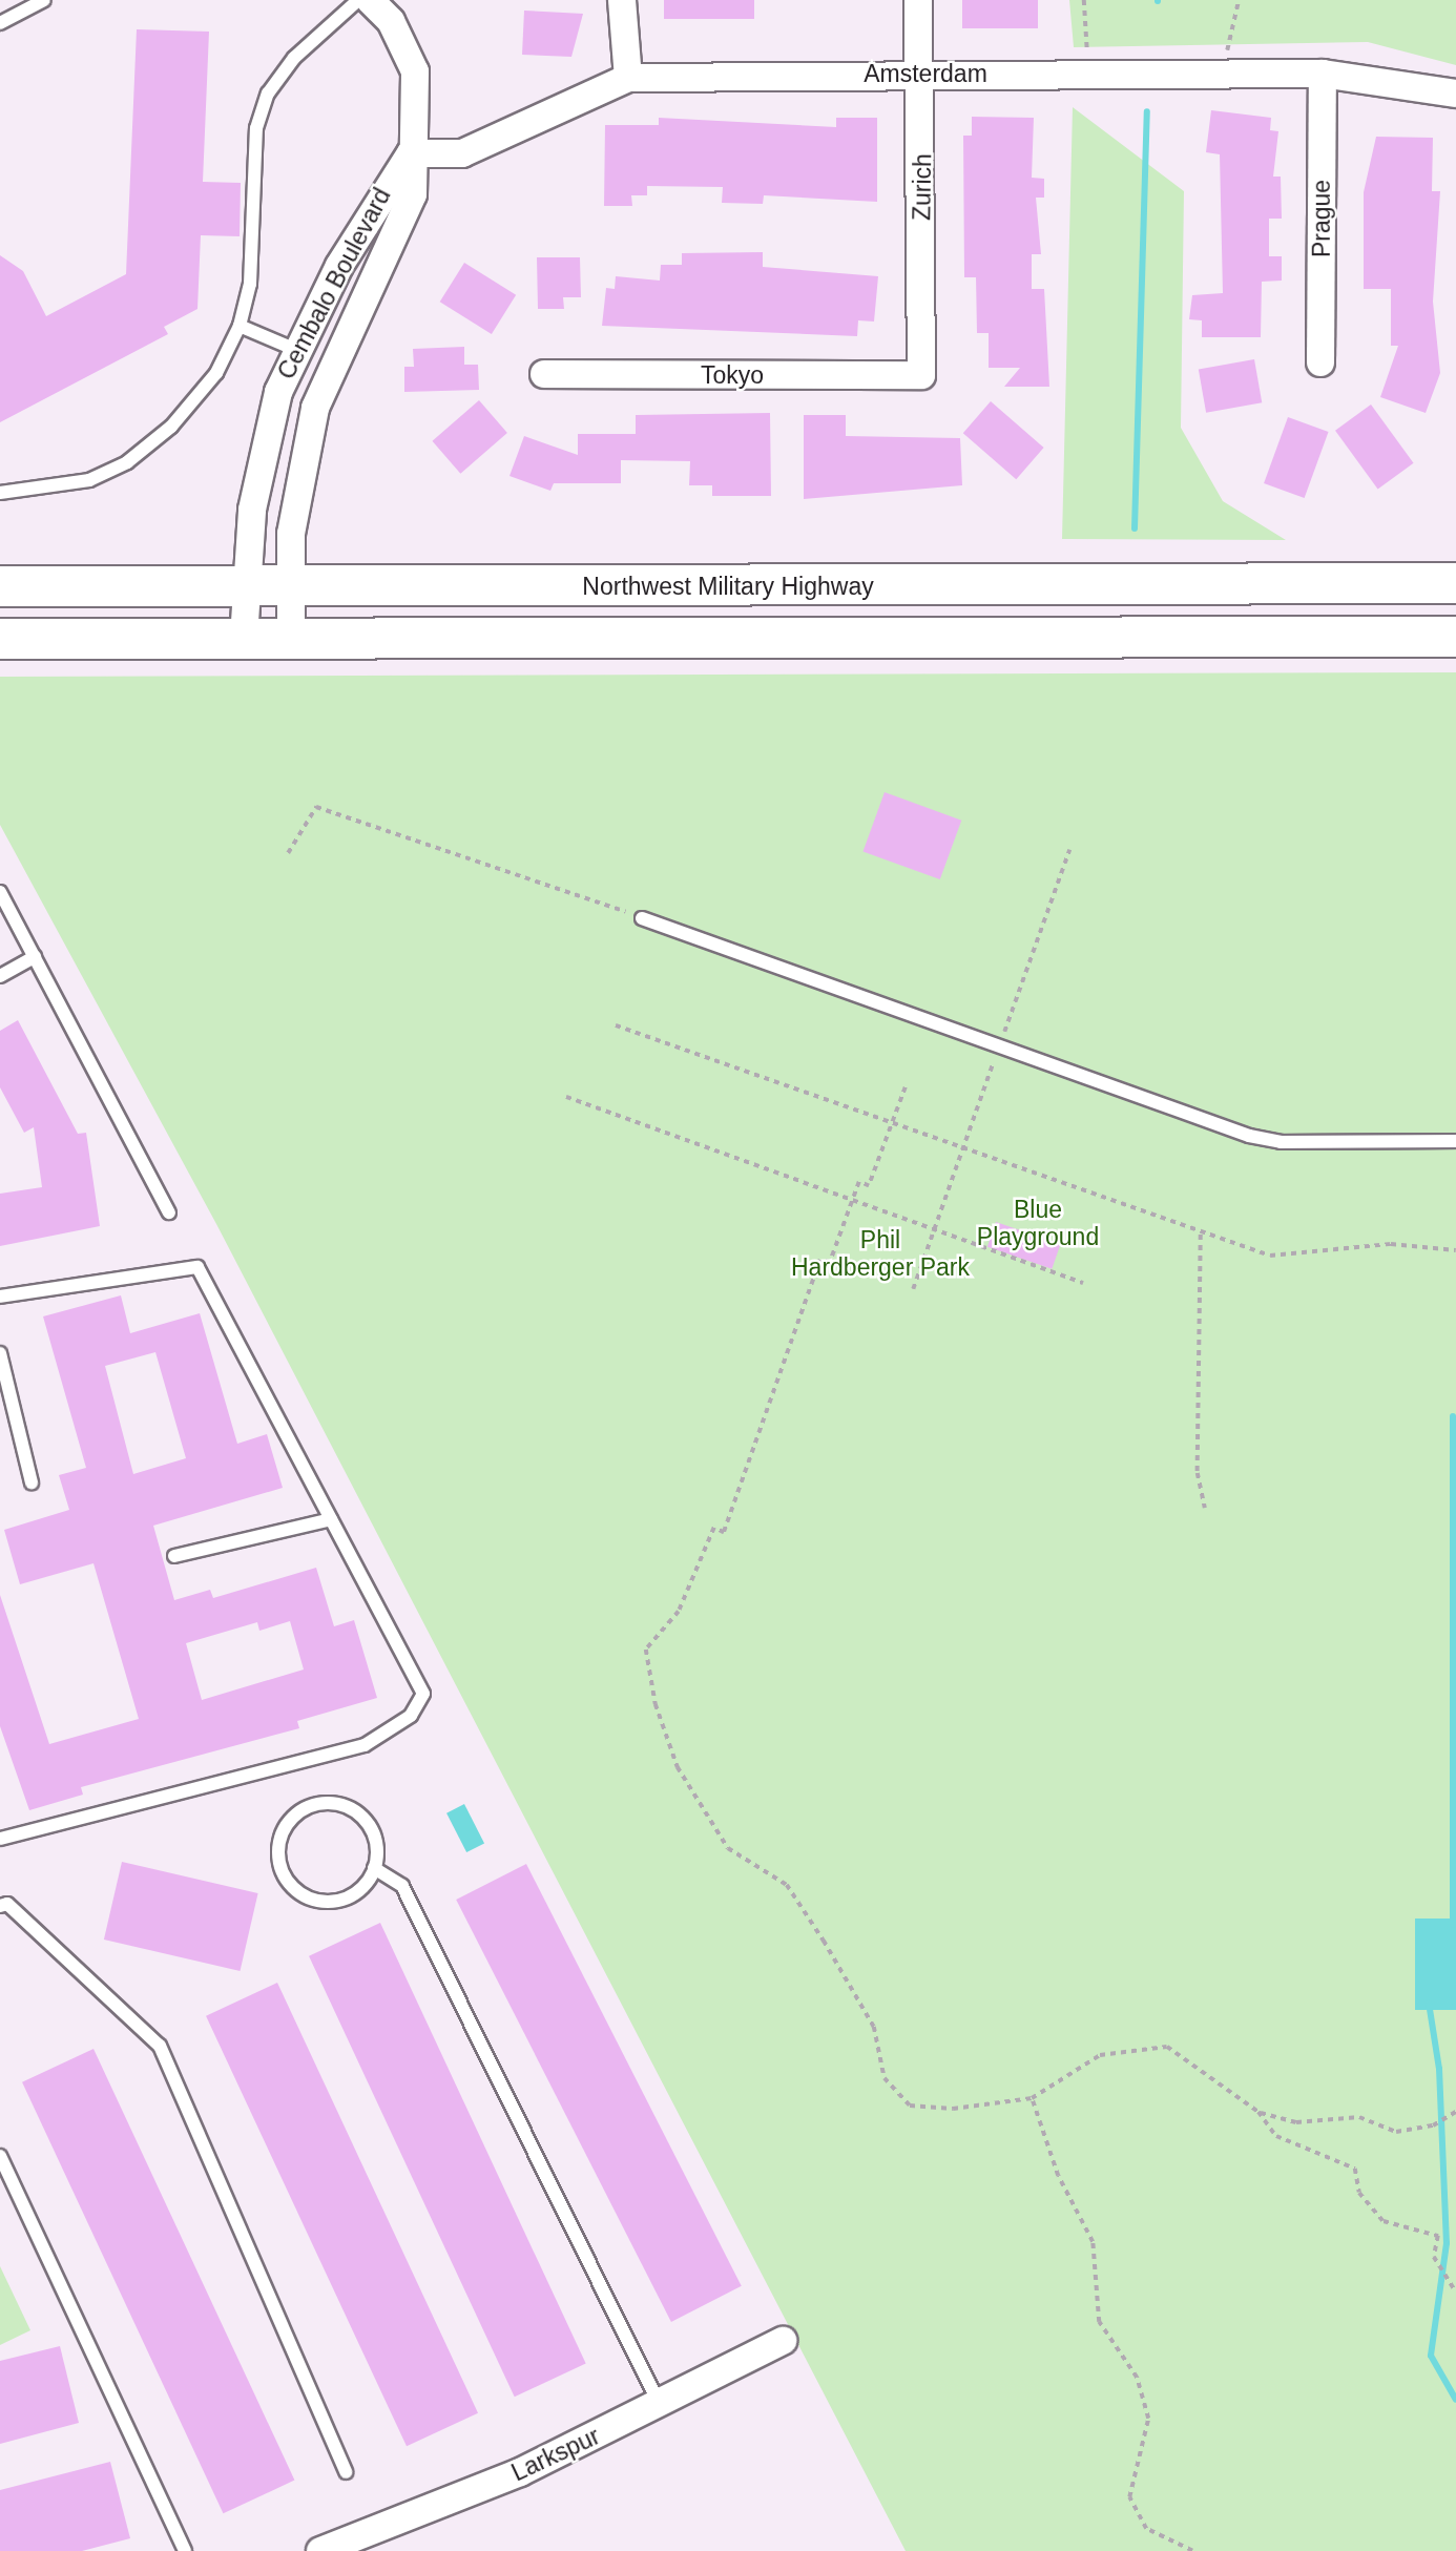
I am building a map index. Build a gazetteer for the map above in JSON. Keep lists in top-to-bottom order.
{
  "streets": {
    "main road": ["Northwest Military Highway"],
    "street": [
      "Amsterdam",
      "Zurich",
      "Prague",
      "Cembalo Boulevard",
      "Tokyo",
      "Larkspur"
    ]
  },
  "crossings": [
    ["Amsterdam", "Zurich"],
    ["Amsterdam", "Prague"],
    ["Amsterdam", "Cembalo Boulevard"],
    ["Zurich", "Tokyo"],
    ["Cembalo Boulevard", "Northwest Military Highway"]
  ],
  "parks": ["Blue Playground", "Phil Hardberger Park"]
}
